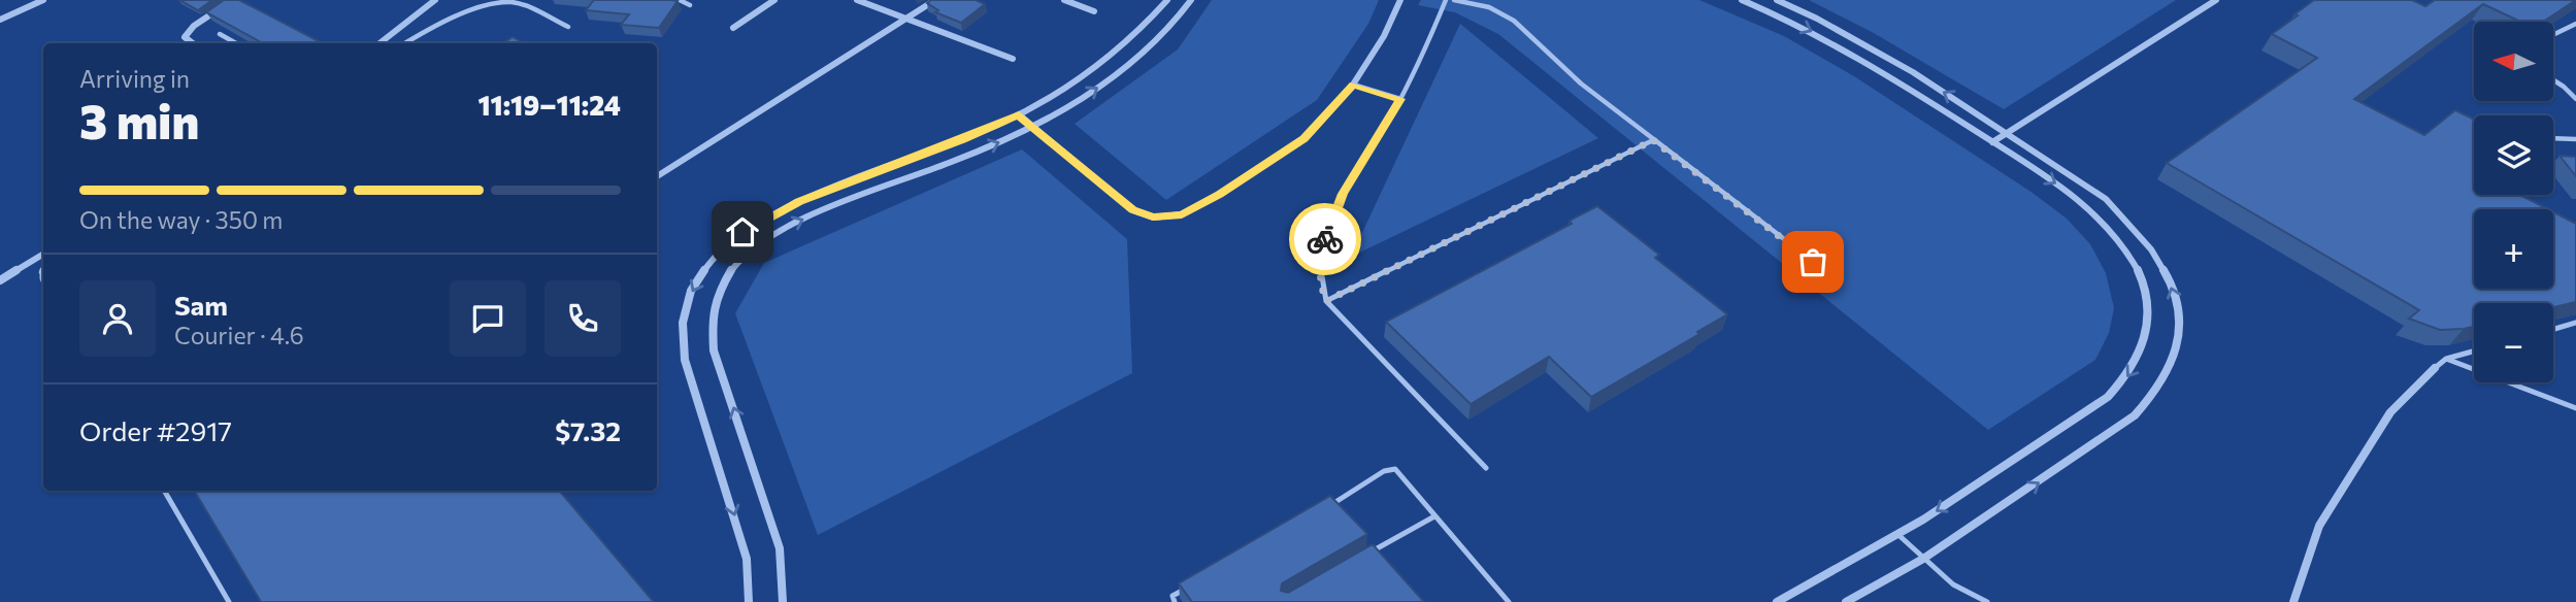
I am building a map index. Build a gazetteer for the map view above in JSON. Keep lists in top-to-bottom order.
{
  "north": "left",
  "page": {
    "map_buttons": ["+", "−"],
    "heading": ["3 min", "Arriving in", "11:19–11:24"],
    "panel": [
      "Sam",
      "Courier · 4.6",
      "Order #2917",
      "$7.32"
    ],
    "bar": "On the way · 350 m"
  }
}
